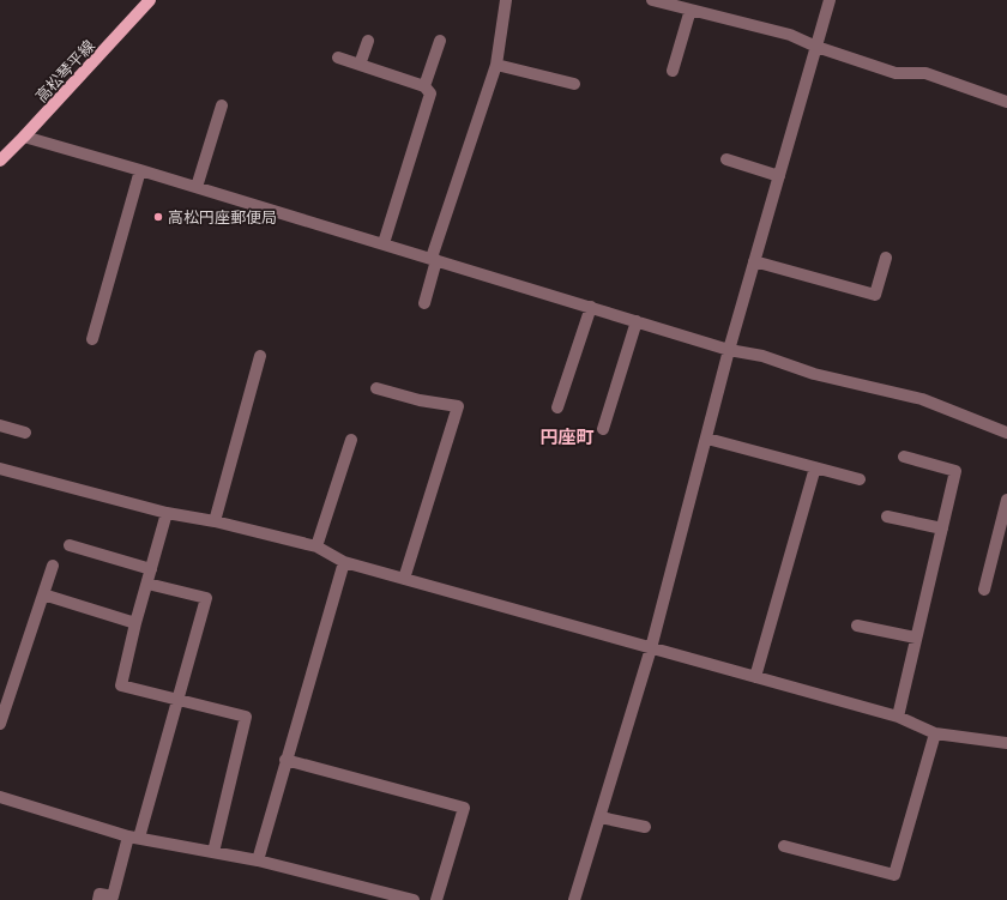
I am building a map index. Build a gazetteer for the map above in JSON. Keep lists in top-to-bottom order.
{
  "streets": {
    "main road": ["高松琴平線"]
  },
  "districts": ["円座町"],
  "places": ["高松円座郵便局"]
}
